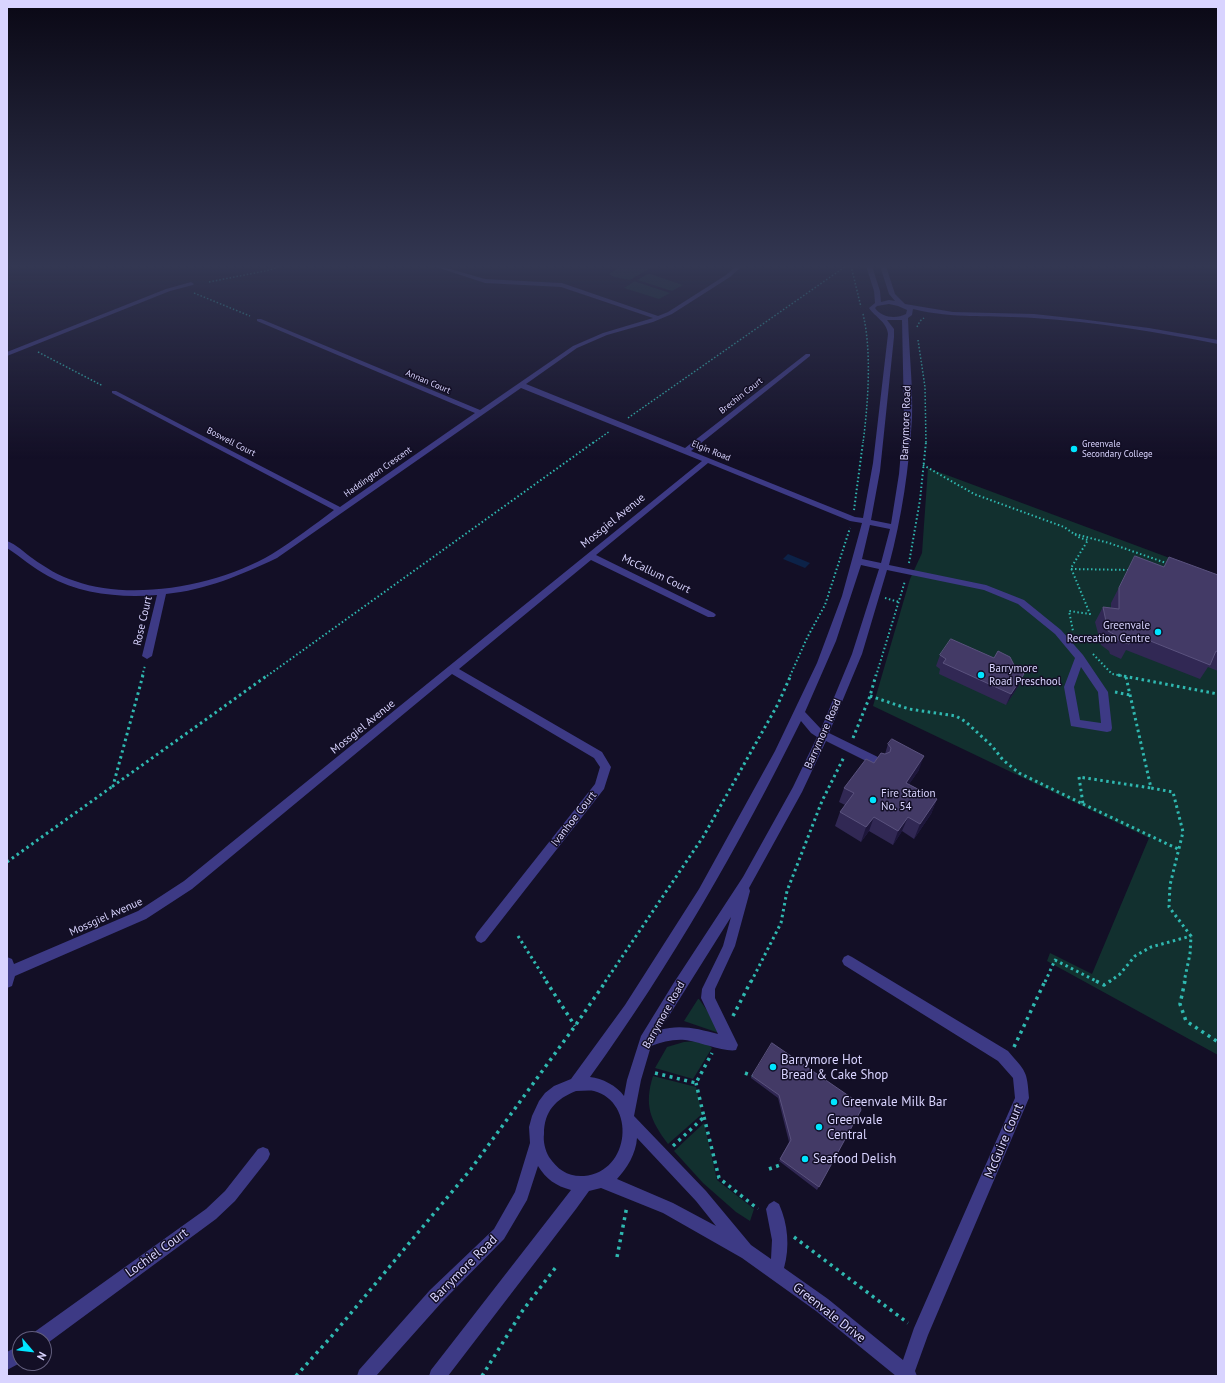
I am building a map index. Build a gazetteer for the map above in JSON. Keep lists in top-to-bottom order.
{
  "streets": {
    "street": [
      "Annan Court",
      "Brechin Court",
      "Barrymore Road",
      "Boswell Court",
      "Elgin Road",
      "Haddington Crescent",
      "Mossgiel Avenue",
      "McCallum Court",
      "Rose Court",
      "Ivanhoe Court",
      "McGuire Court",
      "Lochiel Court",
      "Greenvale Drive"
    ]
  },
  "crossings": [
    ["Annan Court", "Haddington Crescent"],
    ["Brechin Court", "Elgin Road"],
    ["Barrymore Road", "Elgin Road"],
    ["Barrymore Road", "Greenvale Drive"],
    ["Boswell Court", "Haddington Crescent"],
    ["Elgin Road", "Haddington Crescent"],
    ["Elgin Road", "Mossgiel Avenue"],
    ["Haddington Crescent", "Rose Court"],
    ["Mossgiel Avenue", "McCallum Court"],
    ["Mossgiel Avenue", "Ivanhoe Court"],
    ["McGuire Court", "Greenvale Drive"]
  ],
  "places": [
    "Greenvale Secondary College",
    "Greenvale Recreation Centre",
    "Barrymore Road Preschool",
    "Fire Station No. 54",
    "Barrymore Hot Bread & Cake Shop",
    "Greenvale Milk Bar",
    "Greenvale Central",
    "Seafood Delish"
  ],
  "north": "bottom right"
}
